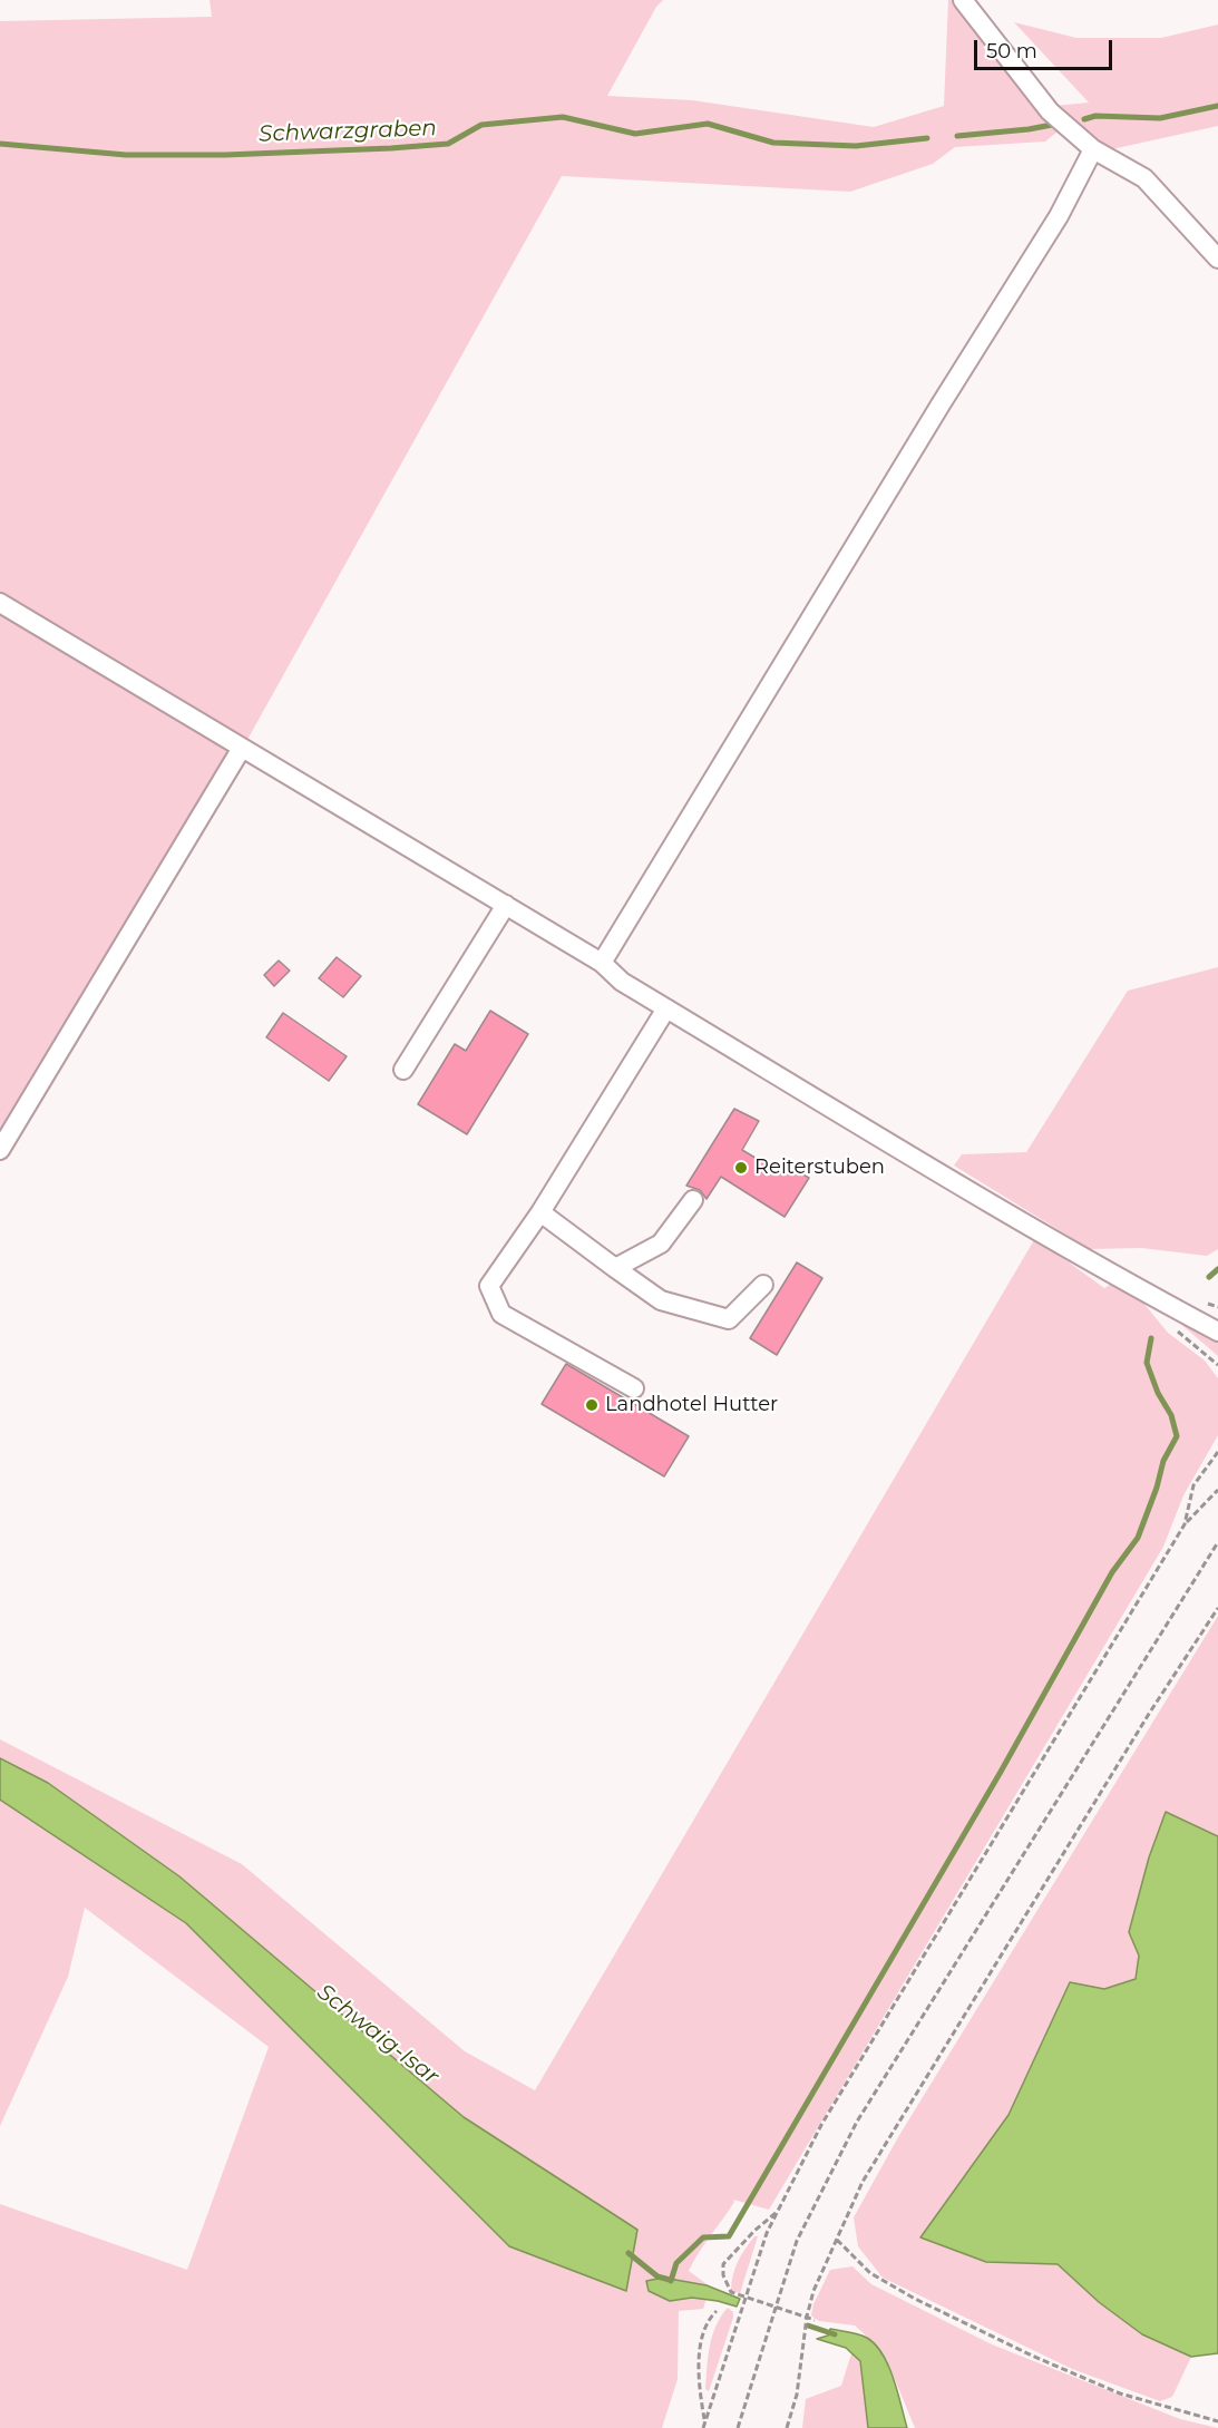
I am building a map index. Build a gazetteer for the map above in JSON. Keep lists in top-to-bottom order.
{
  "water": ["Schwarzgraben", "Schwaig-Isar"],
  "places": ["Reiterstuben", "Landhotel Hutter"],
  "scale_bar": "50 m"
}
